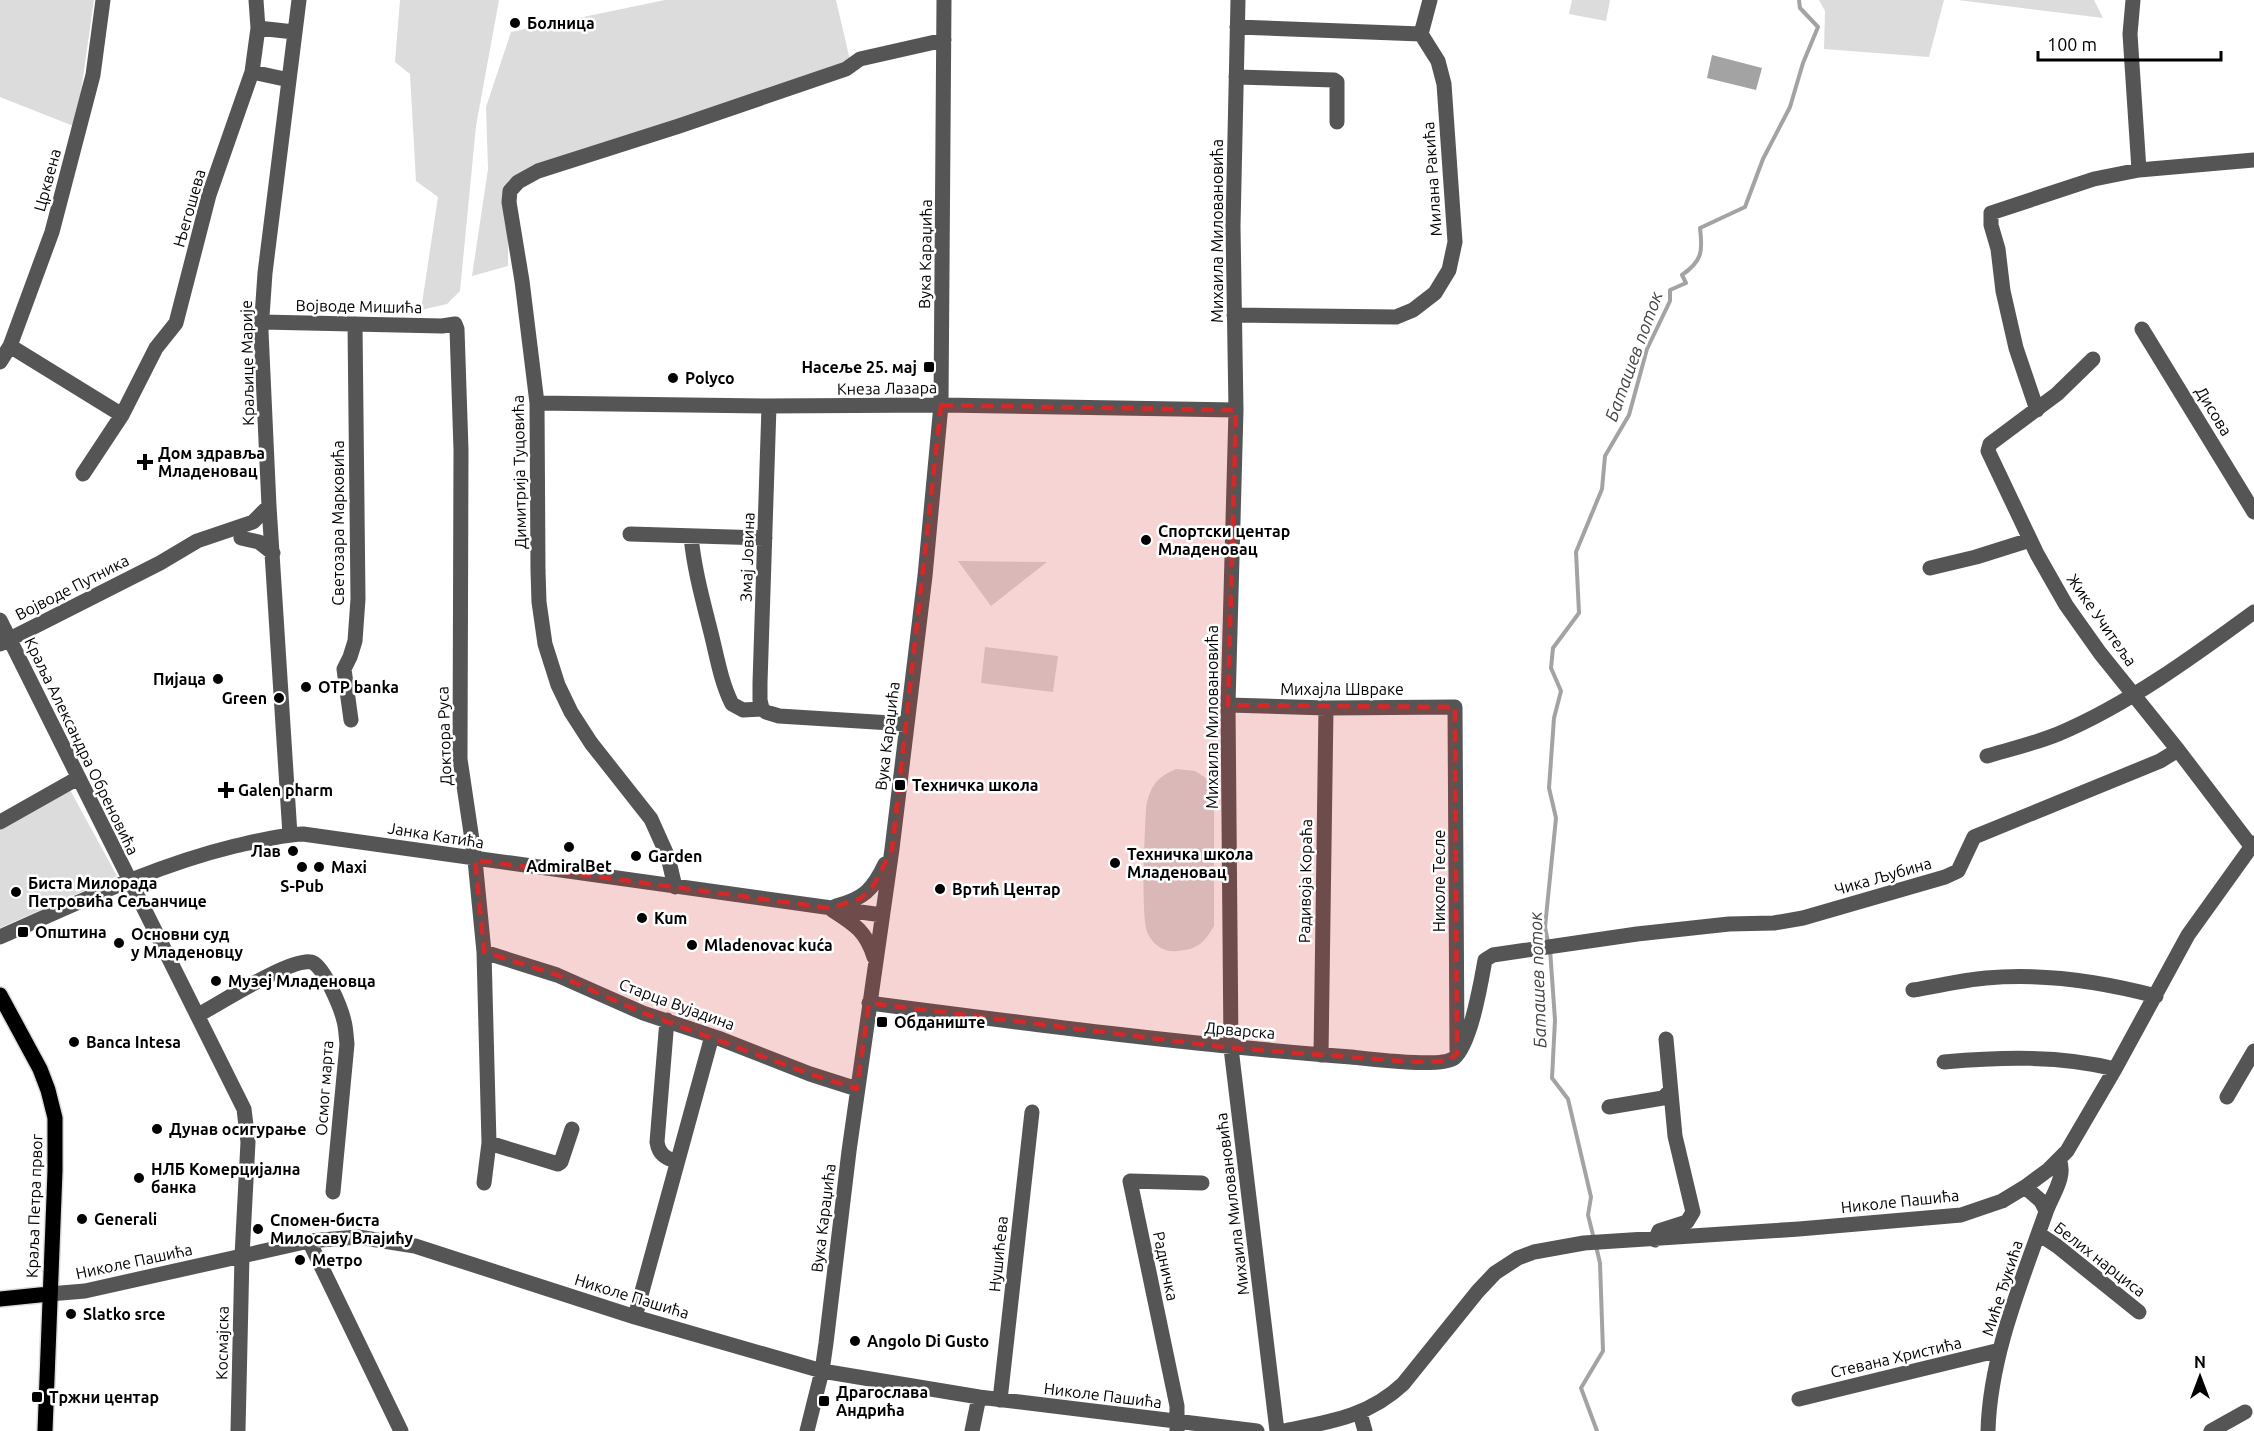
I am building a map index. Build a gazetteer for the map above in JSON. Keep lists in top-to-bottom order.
{
  "streets": {
    "main road": ["Николе Пашића", "Краља Петра првог"],
    "street": [
      "Милана Ракића",
      "Црквена",
      "Његошева",
      "Михаила Миловановића",
      "Вука Караџића",
      "Војводе Мишића",
      "Краљице Марије",
      "Кнеза Лазара",
      "Дисова",
      "Димитрија Туцовића",
      "Светозара Марковића",
      "Змај Јовина",
      "Војводе Путника",
      "Жике Учитеља",
      "Михајла Швраке",
      "Доктора Руса",
      "Краља Александра Обреновића",
      "Јанка Катића",
      "Чика Љубина",
      "Радивоја Кораћа",
      "Николе Тесле",
      "Старца Вујадина",
      "Дрварска",
      "Осмог марта",
      "Нушићева",
      "Белих нарциса",
      "Радничка",
      "Миће Ђукића",
      "Космајска",
      "Стевана Христића"
    ]
  },
  "crossings": [
    ["Милана Ракића", "Михаила Миловановића"],
    ["Михаила Миловановића", "Кнеза Лазара"],
    ["Михаила Миловановића", "Михајла Швраке"],
    ["Михаила Миловановића", "Дрварска"],
    ["Вука Караџића", "Кнеза Лазара"],
    ["Вука Караџића", "Димитрија Туцовића"],
    ["Вука Караџића", "Јанка Катића"],
    ["Вука Караџића", "Старца Вујадина"],
    ["Вука Караџића", "Дрварска"],
    ["Вука Караџића", "Николе Пашића"],
    ["Војводе Мишића", "Краљице Марије"],
    ["Војводе Мишића", "Светозара Марковића"],
    ["Војводе Мишића", "Доктора Руса"],
    ["Краљице Марије", "Војводе Путника"],
    ["Краљице Марије", "Јанка Катића"],
    ["Кнеза Лазара", "Димитрија Туцовића"],
    ["Кнеза Лазара", "Змај Јовина"],
    ["Димитрија Туцовића", "Јанка Катића"],
    ["Војводе Путника", "Краља Александра Обреновића"],
    ["Жике Учитеља", "Чика Љубина"],
    ["Жике Учитеља", "Николе Пашића"],
    ["Михајла Швраке", "Радивоја Кораћа"],
    ["Михајла Швраке", "Николе Тесле"],
    ["Доктора Руса", "Јанка Катића"],
    ["Доктора Руса", "Старца Вујадина"],
    ["Краља Александра Обреновића", "Јанка Катића"],
    ["Краља Александра Обреновића", "Осмог марта"],
    ["Краља Александра Обреновића", "Николе Пашића"],
    ["Краља Александра Обреновића", "Космајска"],
    ["Чика Љубина", "Николе Тесле"],
    ["Чика Љубина", "Дрварска"],
    ["Радивоја Кораћа", "Дрварска"],
    ["Николе Тесле", "Дрварска"],
    ["Николе Пашића", "Краља Петра првог"],
    ["Николе Пашића", "Нушићева"],
    ["Николе Пашића", "Радничка"],
    ["Николе Пашића", "Миће Ђукића"],
    ["Николе Пашића", "Космајска"],
    ["Белих нарциса", "Миће Ђукића"],
    ["Миће Ђукића", "Стевана Христића"]
  ],
  "water": ["Баташев поток"],
  "places": {
    "other": [
      "Болница",
      "Polyco",
      "Спортски центар Младеновац",
      "Пијаца",
      "OTP banka",
      "Green",
      "AdmiralBet",
      "Лав",
      "Garden",
      "Техничка школа Младеновац",
      "S-Pub",
      "Maxi",
      "Вртић Центар",
      "Биста Милорада Петровића Сељанчице",
      "Kum",
      "Основни суд у Младеновцу",
      "Mladenovac kuća",
      "Музеј Младеновца",
      "Banca Intesa",
      "Дунав осигурање",
      "НЛБ Комерцијална банка",
      "Generali",
      "Спомен-биста Милосаву Влајићу",
      "Метро",
      "Slatko srce",
      "Angolo Di Gusto"
    ],
    "transit": [
      "Насеље 25. мај",
      "Техничка школа",
      "Општина",
      "Обданиште",
      "Тржни центар",
      "Драгослава Андрића"
    ],
    "health": ["Дом здравља Младеновац", "Galen pharm"]
  },
  "scale_bar": "100 m",
  "north": "top"
}
